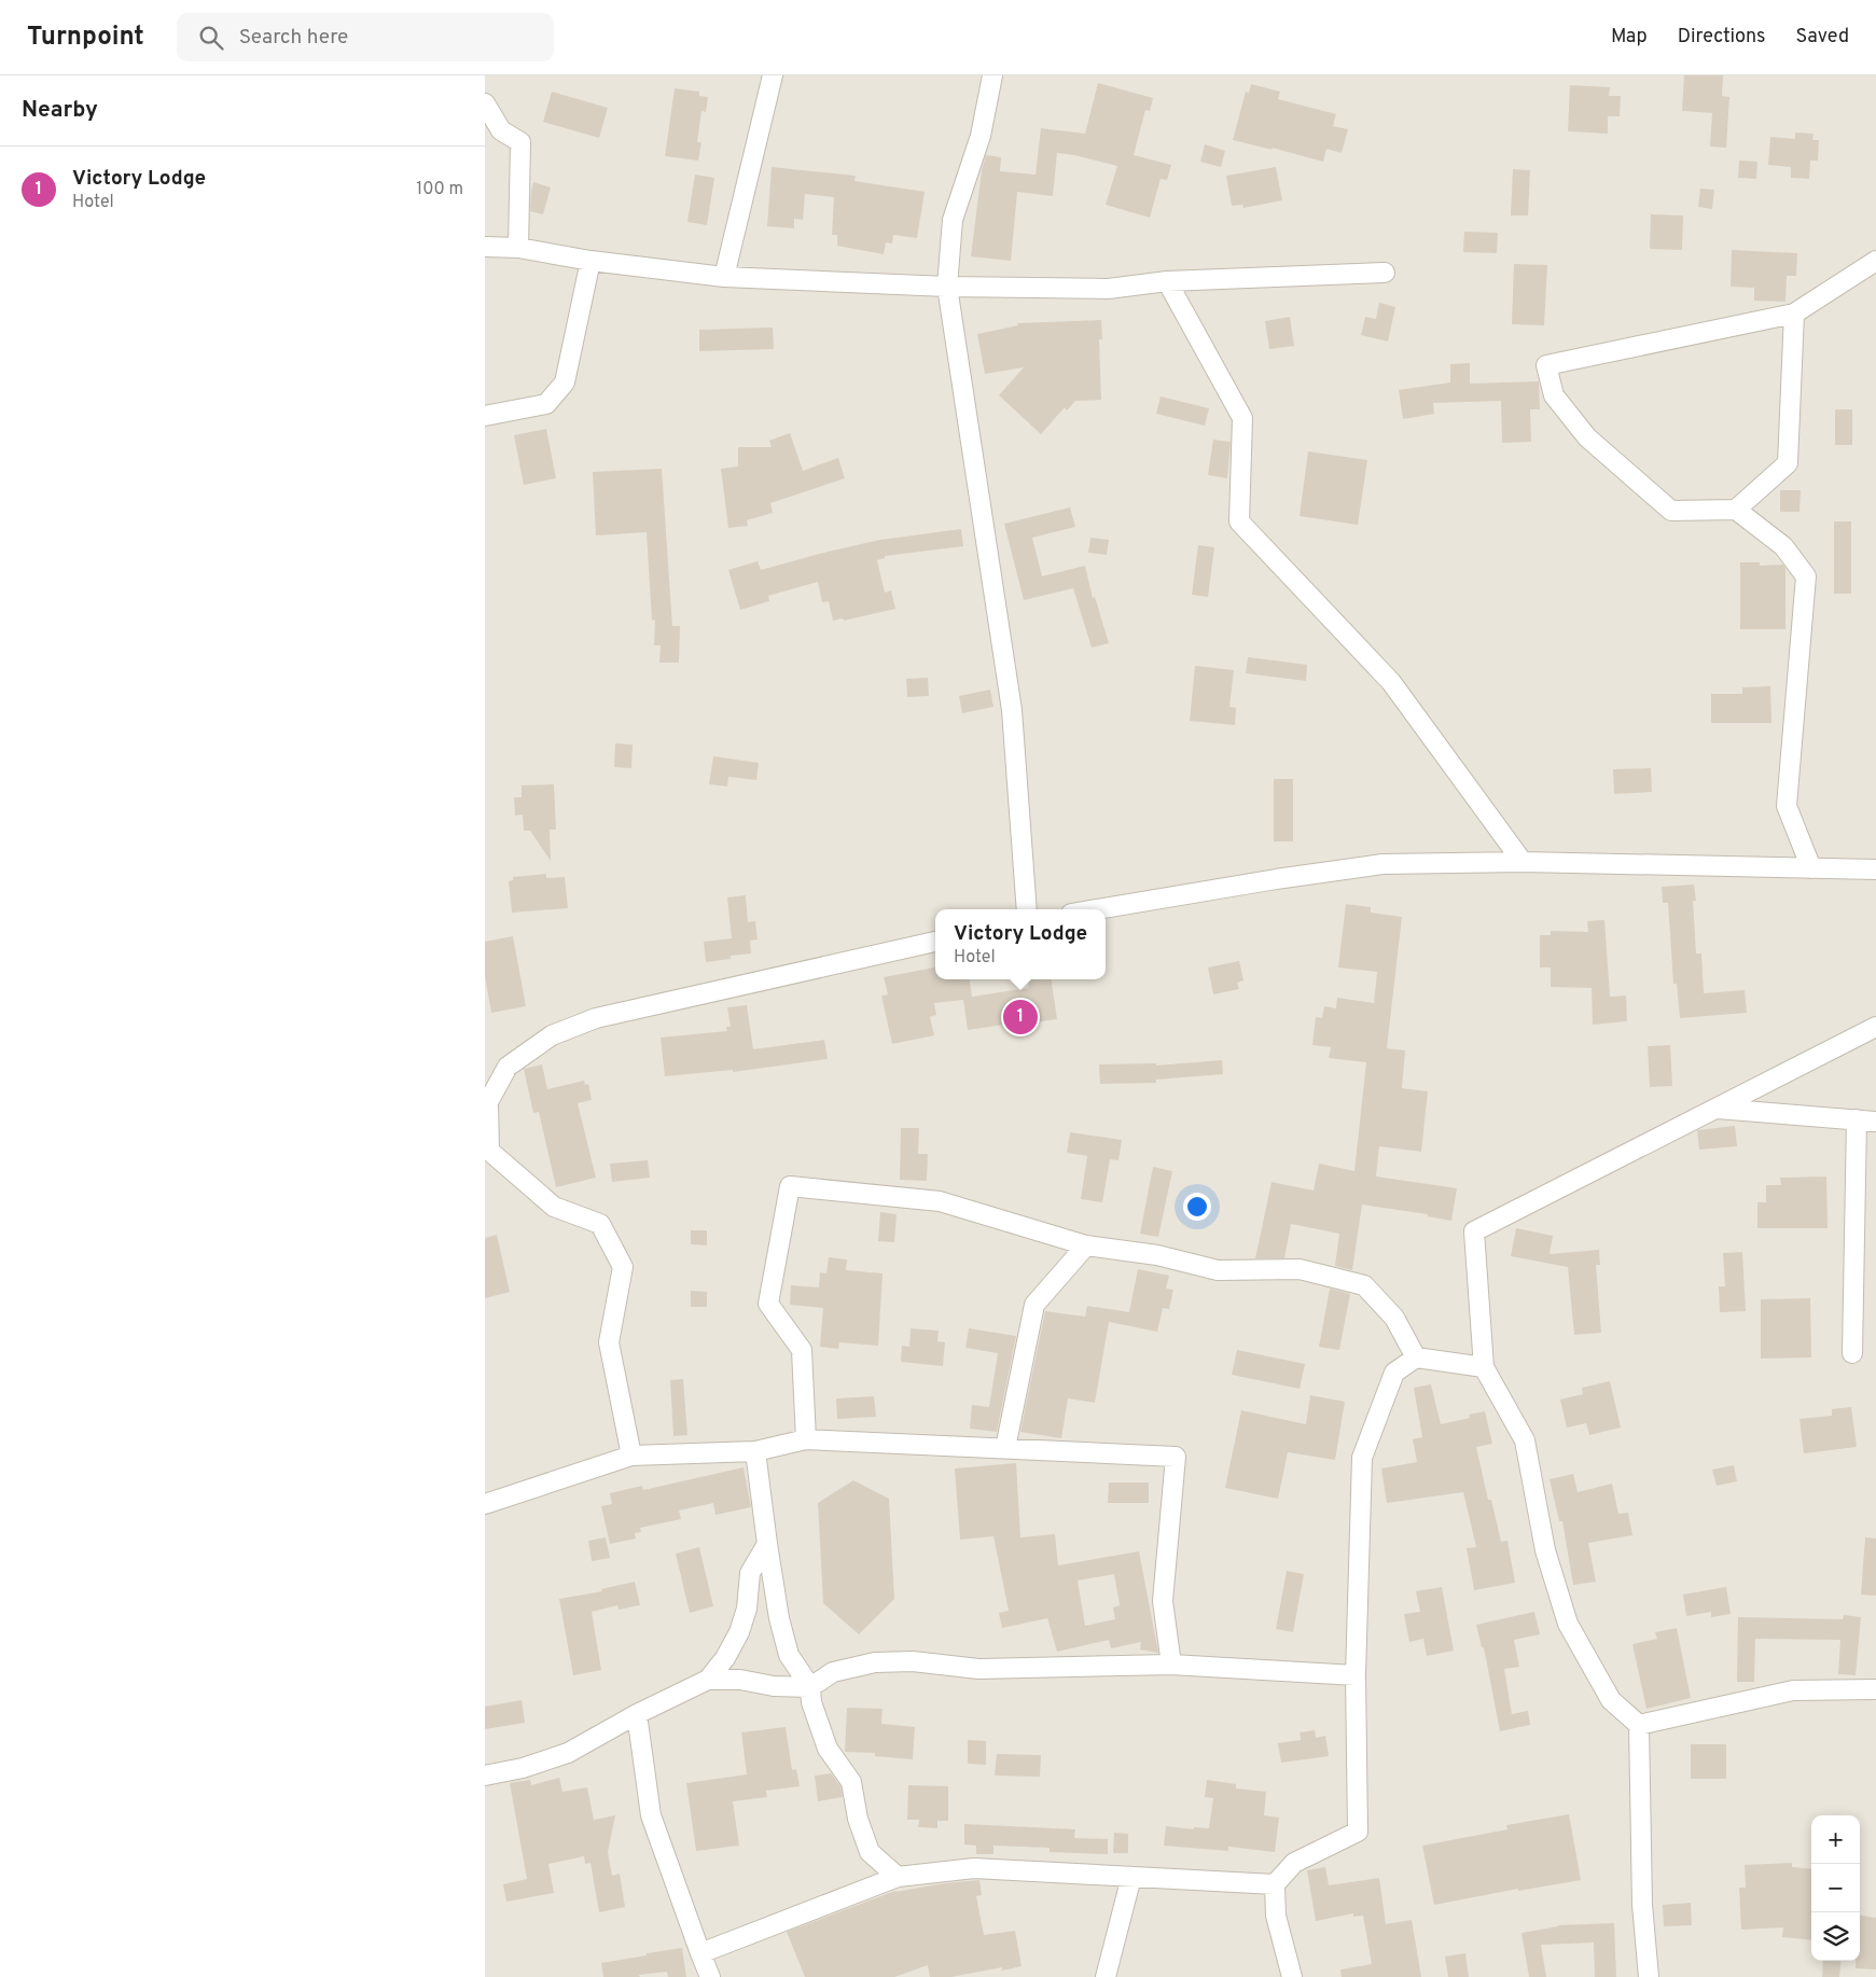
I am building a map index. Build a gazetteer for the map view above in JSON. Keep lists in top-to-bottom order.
{
  "page": {
    "header": "Turnpoint",
    "search": "Search here",
    "nav": ["Map", "Directions", "Saved"],
    "heading": "Nearby",
    "list": [
      {
        "mark": "1",
        "name": "Victory Lodge",
        "note": "Hotel",
        "value": "100 m"
      }
    ],
    "popup": ["Victory Lodge", "Hotel"],
    "pins": "1",
    "map_buttons": ["+", "−"]
  }
}
